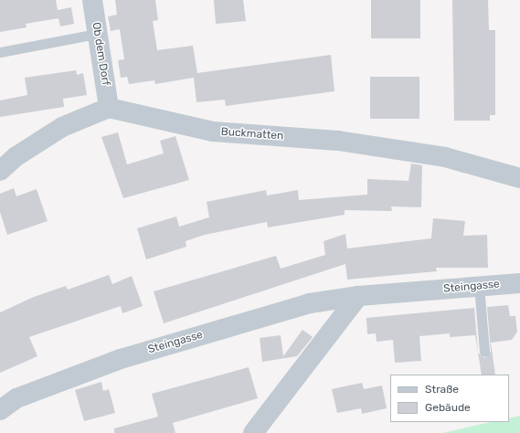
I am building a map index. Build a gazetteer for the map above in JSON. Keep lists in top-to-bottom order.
{
  "streets": {
    "street": ["Ob dem Dorf", "Buckmatten", "Steingasse"]
  },
  "crossings": [
    ["Ob dem Dorf", "Buckmatten"]
  ],
  "legend": ["Straße", "Gebäude"]
}
